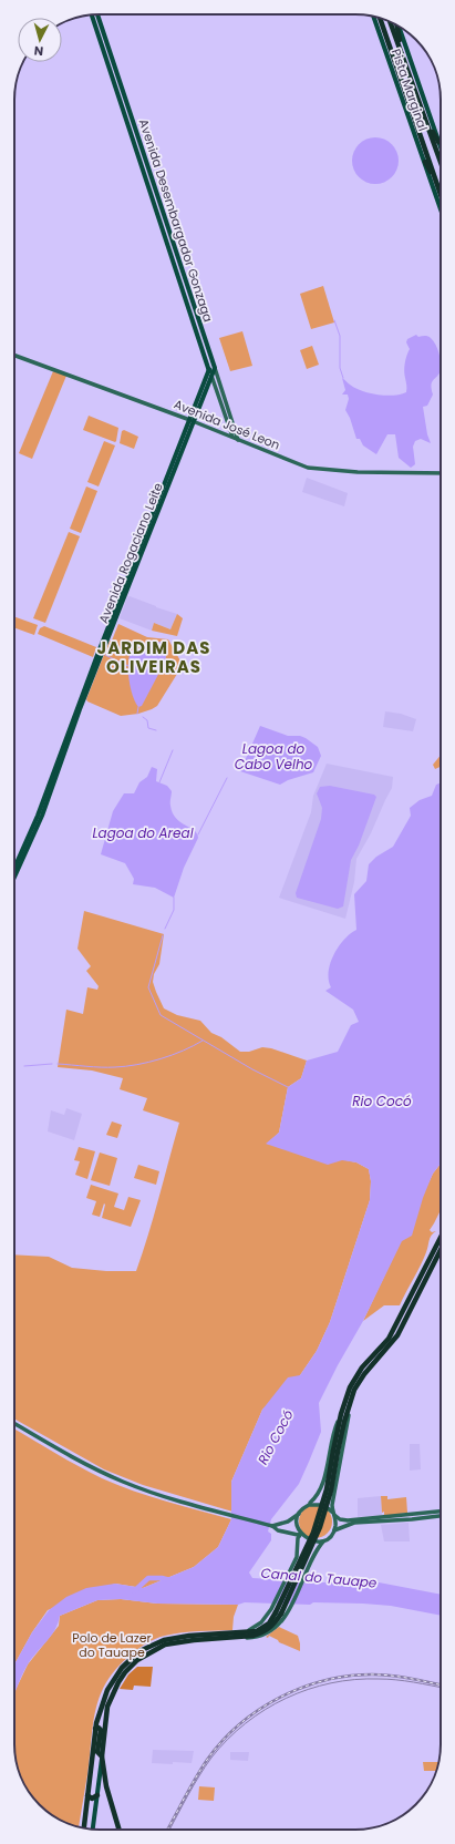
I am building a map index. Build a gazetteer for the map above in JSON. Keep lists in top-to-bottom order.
{
  "streets": {
    "main road": [
      "Pista Marginal",
      "Avenida Desembargador Gonzaga",
      "Avenida José Leon",
      "Avenida Rogaciano Leite"
    ]
  },
  "crossings": [
    ["Avenida Desembargador Gonzaga", "Avenida José Leon"],
    ["Avenida Desembargador Gonzaga", "Avenida Rogaciano Leite"],
    ["Avenida José Leon", "Avenida Rogaciano Leite"]
  ],
  "districts": ["JARDIM DAS OLIVEIRAS"],
  "water": [
    "Lagoa do Cabo Velho",
    "Lagoa do Areal",
    "Rio Cocó",
    "Canal do Tauape"
  ],
  "parks": ["Polo de Lazer do Tauape"],
  "north": "bottom"
}
